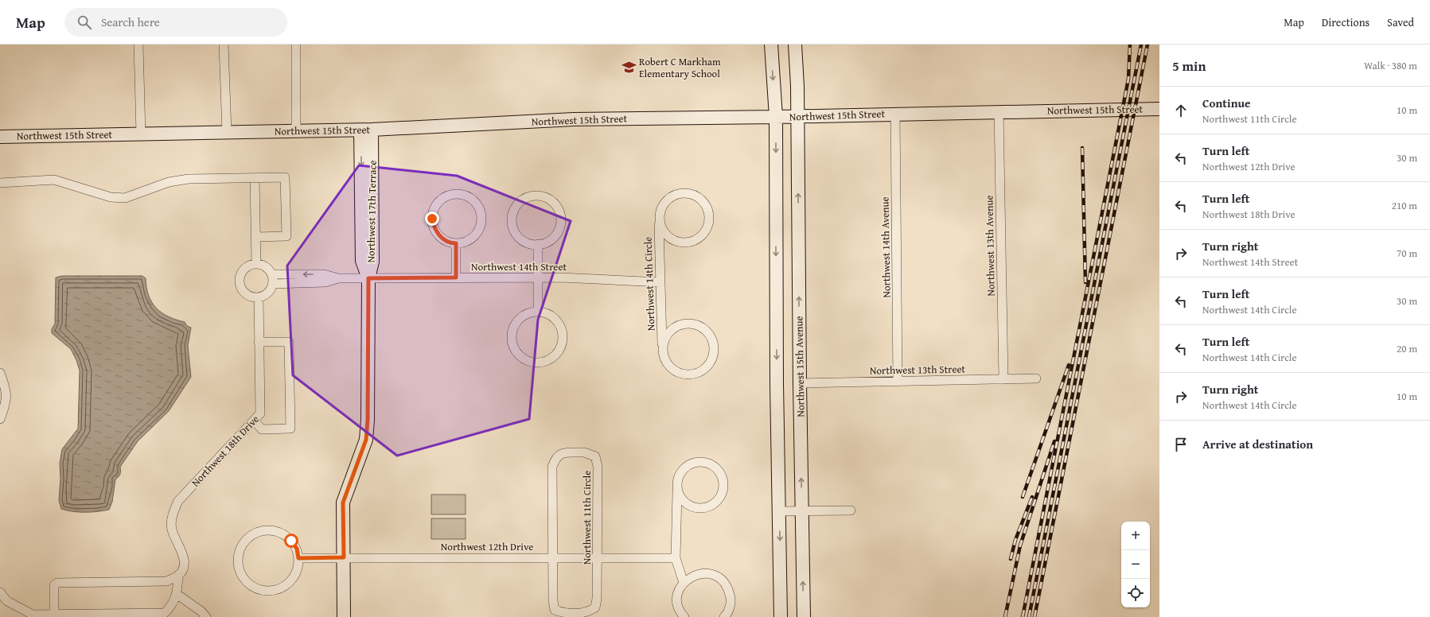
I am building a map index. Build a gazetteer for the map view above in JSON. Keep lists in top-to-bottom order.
{
  "streets": {
    "street": [
      "Northwest 15th Street",
      "Northwest 17th Terrace",
      "Northwest 13th Avenue",
      "Northwest 14th Avenue",
      "Northwest 14th Street",
      "Northwest 14th Circle",
      "Northwest 15th Avenue",
      "Northwest 13th Street",
      "Northwest 18th Drive",
      "Northwest 11th Circle",
      "Northwest 12th Drive"
    ]
  },
  "crossings": [
    ["Northwest 15th Street", "Northwest 17th Terrace"],
    ["Northwest 15th Street", "Northwest 13th Avenue"],
    ["Northwest 15th Street", "Northwest 14th Avenue"],
    ["Northwest 15th Street", "Northwest 15th Avenue"],
    ["Northwest 17th Terrace", "Northwest 14th Street"],
    ["Northwest 13th Avenue", "Northwest 13th Street"],
    ["Northwest 14th Avenue", "Northwest 13th Street"],
    ["Northwest 14th Street", "Northwest 14th Circle"],
    ["Northwest 14th Street", "Northwest 18th Drive"],
    ["Northwest 15th Avenue", "Northwest 13th Street"],
    ["Northwest 11th Circle", "Northwest 12th Drive"]
  ],
  "places": {
    "school or university": ["Robert C Markham Elementary School"]
  },
  "page": {
    "header": "Map",
    "search": "Search here",
    "nav": ["Map", "Directions", "Saved"],
    "heading": ["5 min", "Walk · 380 m"],
    "list": [
      ["Continue", "Northwest 11th Circle", "10 m"],
      ["Turn left", "Northwest 12th Drive", "30 m"],
      ["Turn left", "Northwest 18th Drive", "210 m"],
      ["Turn right", "Northwest 14th Street", "70 m"],
      ["Turn left", "Northwest 14th Circle", "30 m"],
      ["Turn left", "Northwest 14th Circle", "20 m"],
      ["Turn right", "Northwest 14th Circle", "10 m"],
      "Arrive at destination"
    ],
    "map_buttons": ["+", "−"]
  }
}
